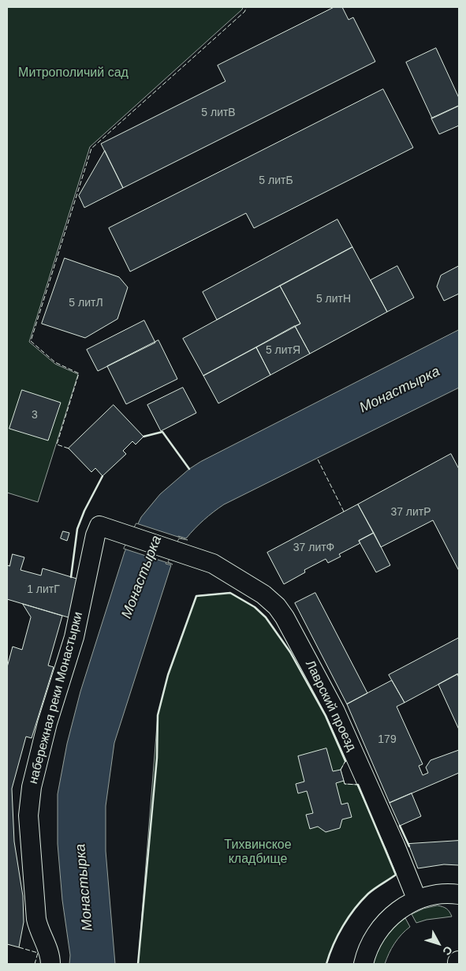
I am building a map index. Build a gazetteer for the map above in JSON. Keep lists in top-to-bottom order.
{
  "streets": {
    "street": ["набережная реки Монастырки", "Лаврский проезд"]
  },
  "crossings": [
    ["набережная реки Монастырки", "Лаврский проезд"]
  ],
  "water": ["Монастырка"],
  "parks": ["Митрополичий сад", "Тихвинское кладбище"],
  "house_numbers": [
    "5 литВ",
    "5 литБ",
    "5 литН",
    "5 литЛ",
    "5 литЯ",
    "3",
    "37 литР",
    "37 литФ",
    "1 литГ",
    "179"
  ],
  "north": "bottom right"
}
